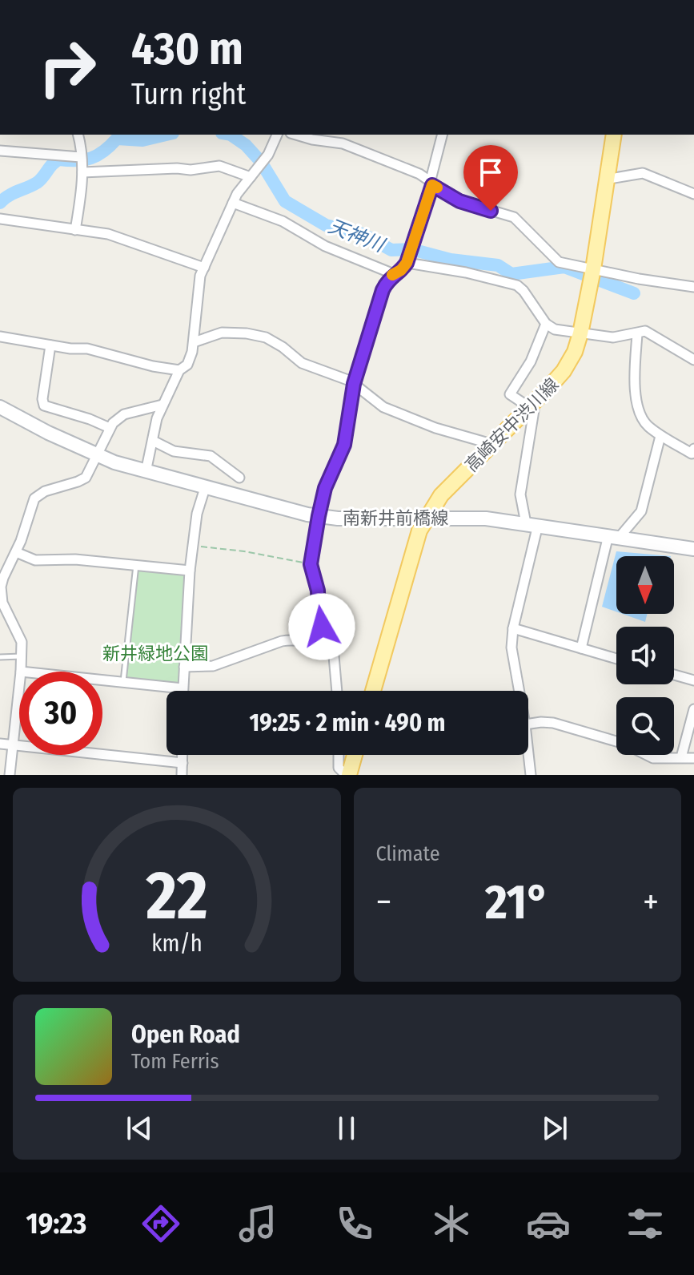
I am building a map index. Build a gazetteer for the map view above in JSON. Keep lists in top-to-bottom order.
{
  "streets": {
    "main road": ["高崎安中渋川線", "南新井前橋線"]
  },
  "crossings": [
    ["高崎安中渋川線", "南新井前橋線"]
  ],
  "water": ["天神川"],
  "parks": ["新井緑地公園"],
  "north": "bottom",
  "page": {
    "turn": ["430 m", "Turn right"],
    "limit": "30",
    "trip": "19:25 · 2 min · 490 m",
    "tile": "Climate",
    "heat": ["−", "21°", "+"],
    "song": ["Open Road", "Tom Ferris"],
    "tabs": "19:23",
    "gauge": ["22", "km/h"]
  }
}
